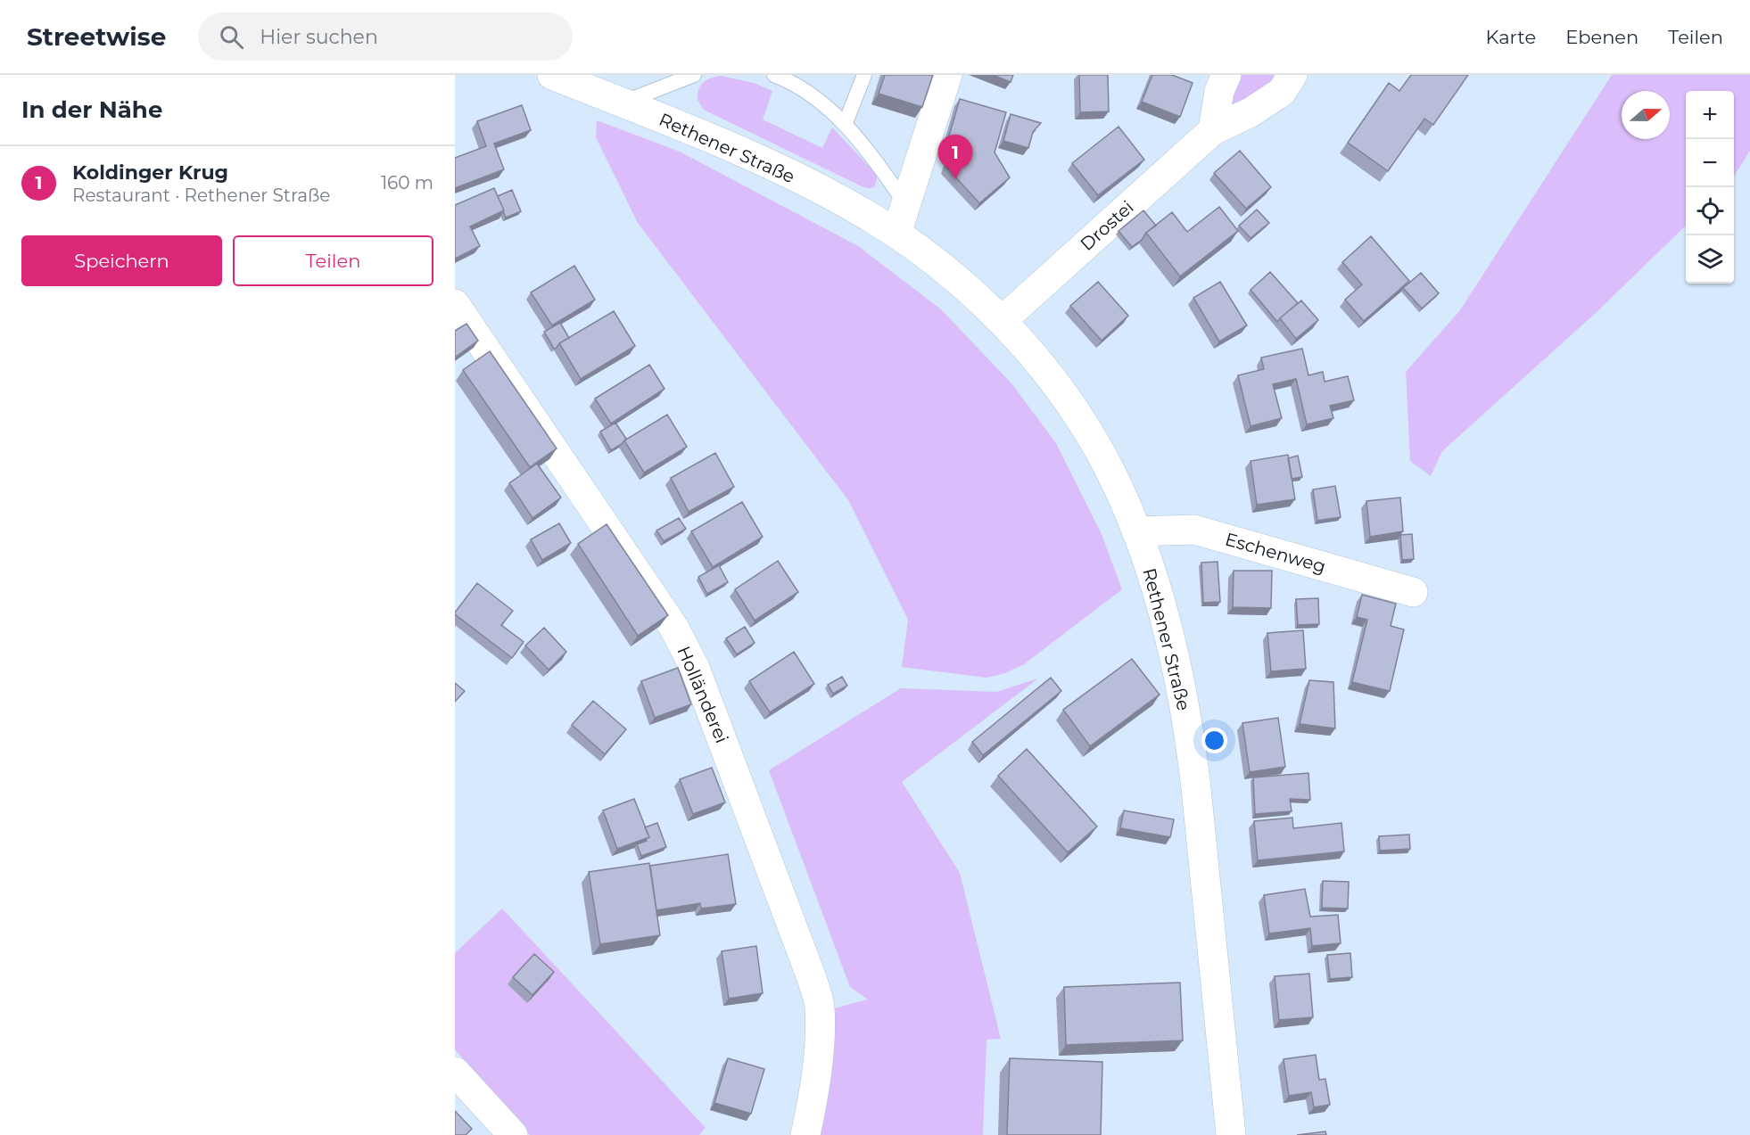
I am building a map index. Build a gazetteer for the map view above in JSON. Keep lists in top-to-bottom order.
{
  "streets": {
    "street": [
      "Rethener Straße",
      "Drostei",
      "Eschenweg",
      "Holländerei"
    ]
  },
  "crossings": [
    ["Rethener Straße", "Drostei"],
    ["Rethener Straße", "Eschenweg"]
  ],
  "north": "right",
  "page": {
    "header": "Streetwise",
    "search": "Hier suchen",
    "nav": ["Karte", "Ebenen", "Teilen"],
    "heading": "In der Nähe",
    "map_buttons": ["+", "−"],
    "pins": "1",
    "list": [
      {
        "mark": "1",
        "name": "Koldinger Krug",
        "note": "Restaurant · Rethener Straße",
        "value": "160 m"
      }
    ],
    "buttons": ["Speichern", "Teilen"]
  }
}
